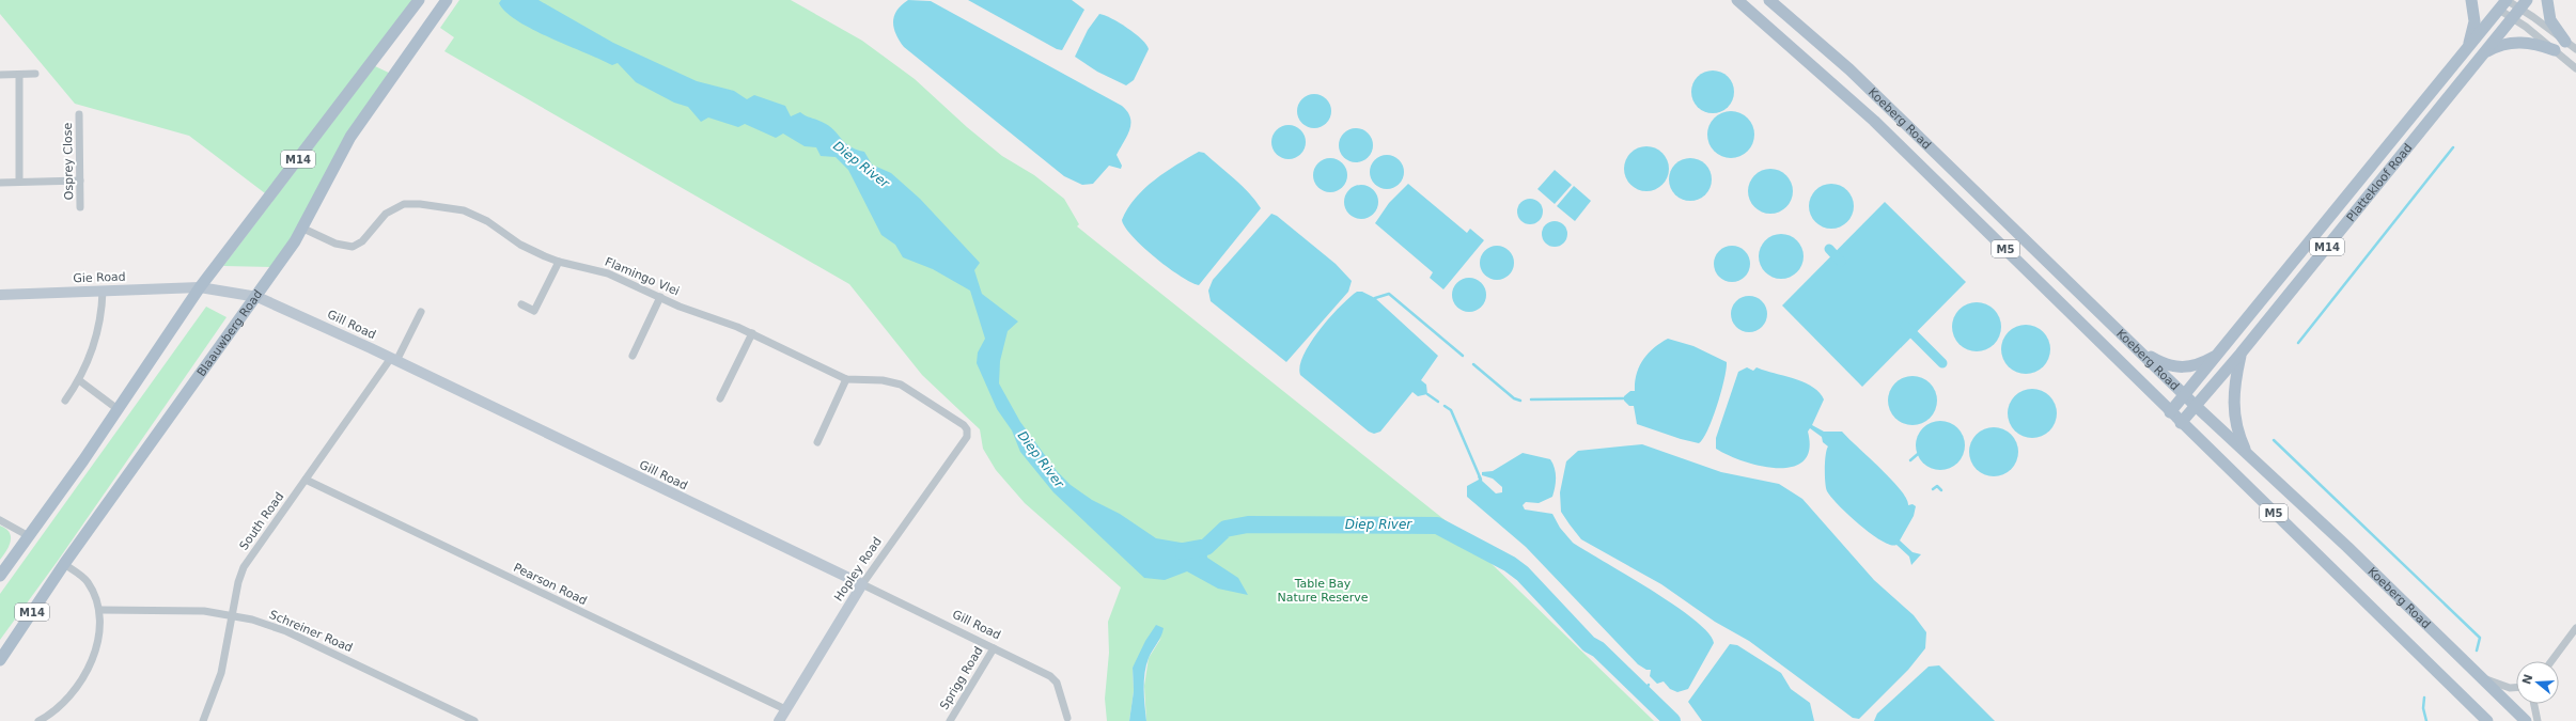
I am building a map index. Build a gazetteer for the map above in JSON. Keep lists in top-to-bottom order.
{
  "streets": {
    "main road": [
      "Koeberg Road",
      "M14",
      "Plattekloof Road",
      "M5",
      "Blaauwberg Road"
    ],
    "street": [
      "Osprey Close",
      "Flamingo Vlei",
      "Gie Road",
      "Gill Road",
      "South Road",
      "Hopley Road",
      "Pearson Road",
      "Schreiner Road",
      "Sprigg Road"
    ]
  },
  "crossings": [
    ["Koeberg Road", "Plattekloof Road"],
    ["M14", "Gie Road"],
    ["Flamingo Vlei", "Blaauwberg Road"],
    ["Flamingo Vlei", "Hopley Road"],
    ["Gie Road", "Gill Road"],
    ["Gie Road", "Blaauwberg Road"],
    ["Gill Road", "Blaauwberg Road"],
    ["Gill Road", "South Road"],
    ["Gill Road", "Hopley Road"],
    ["Gill Road", "Sprigg Road"],
    ["South Road", "Pearson Road"],
    ["South Road", "Schreiner Road"],
    ["Hopley Road", "Pearson Road"]
  ],
  "water": ["Diep River"],
  "parks": ["Table Bay Nature Reserve"],
  "north": "left"
}
